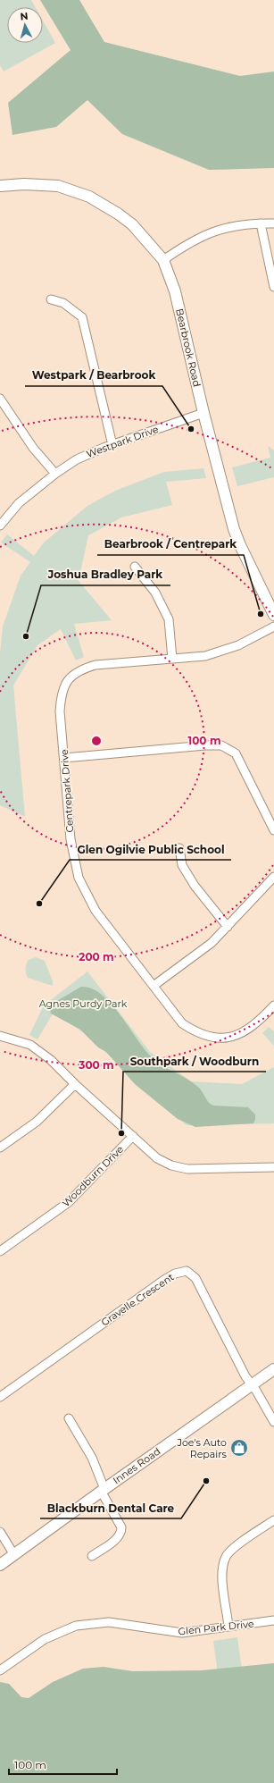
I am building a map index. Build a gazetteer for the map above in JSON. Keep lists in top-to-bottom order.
{
  "streets": {
    "street": [
      "Bearbrook Road",
      "Westpark Drive",
      "Centrepark Drive",
      "Woodburn Drive",
      "Gravelle Crescent",
      "Innes Road",
      "Glen Park Drive"
    ]
  },
  "crossings": [
    ["Bearbrook Road", "Westpark Drive"],
    ["Gravelle Crescent", "Innes Road"]
  ],
  "parks": ["Agnes Purdy Park"],
  "places": {
    "other": [
      "Westpark / Bearbrook",
      "Bearbrook / Centrepark",
      "Joshua Bradley Park",
      "Glen Ogilvie Public School",
      "Southpark / Woodburn",
      "Blackburn Dental Care"
    ],
    "shop": ["Joe's Auto Repairs"]
  },
  "scale_bar": "100 m",
  "north": "top",
  "rings": ["100 m", "200 m", "300 m"]
}
